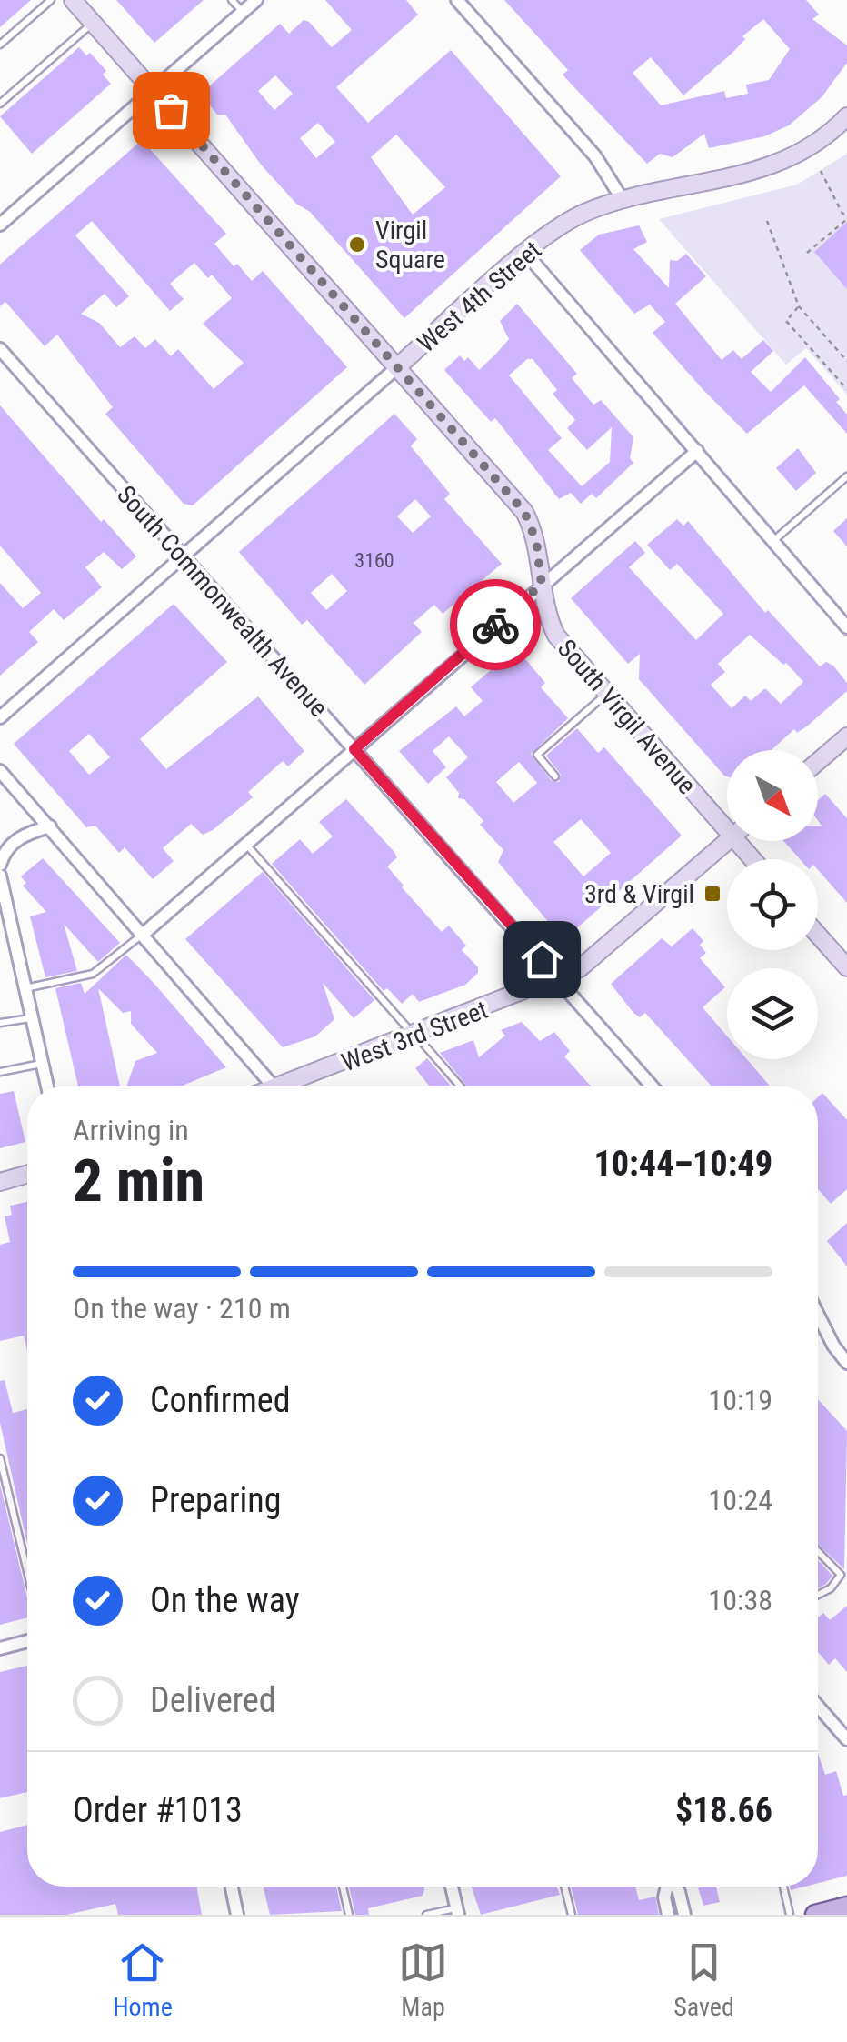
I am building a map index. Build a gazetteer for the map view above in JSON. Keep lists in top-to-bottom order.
{
  "streets": {
    "main road": ["West 4th Street", "South Virgil Avenue", "West 3rd Street"],
    "street": ["South Commonwealth Avenue"]
  },
  "crossings": [
    ["West 4th Street", "South Commonwealth Avenue"],
    ["West 4th Street", "South Virgil Avenue"],
    ["South Commonwealth Avenue", "West 3rd Street"]
  ],
  "places": {
    "other": ["Virgil Square"],
    "transit": ["3rd & Virgil"]
  },
  "house_numbers": ["3160"],
  "north": "bottom right",
  "page": {
    "heading": ["2 min", "Arriving in", "10:44–10:49"],
    "panel": ["Order #1013", "$18.66"],
    "bar": "On the way · 210 m",
    "list": [
      ["Confirmed", "10:19"],
      ["Preparing", "10:24"],
      ["On the way", "10:38"],
      "Delivered"
    ],
    "tabs": ["Home", "Map", "Saved"]
  }
}
